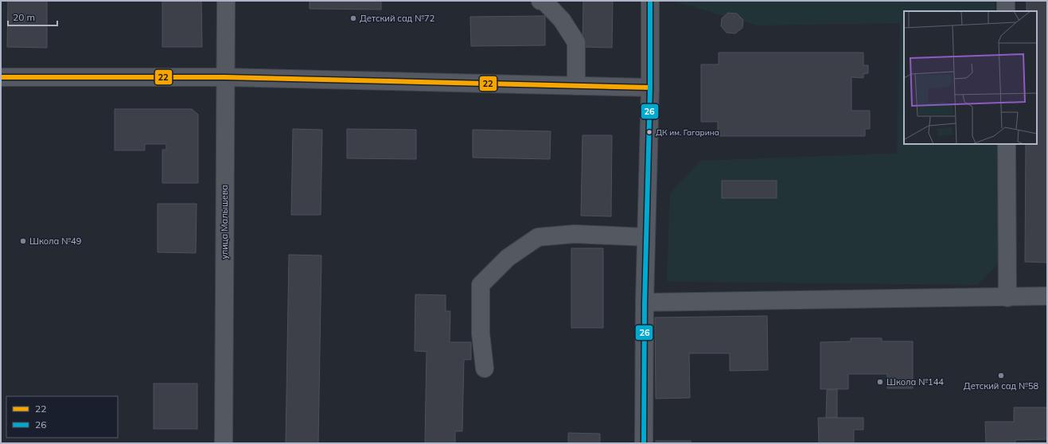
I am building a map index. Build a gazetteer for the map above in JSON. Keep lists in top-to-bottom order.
{
  "streets": {
    "street": ["улица Малышева"]
  },
  "places": [
    "Детский сад №72",
    "ДК им. Гагарина",
    "Школа №49",
    "Детский сад №58",
    "Школа №144"
  ],
  "lines": ["transit line 26", "transit line 22"],
  "legend": ["22", "26"],
  "scale_bar": "20 m"
}
